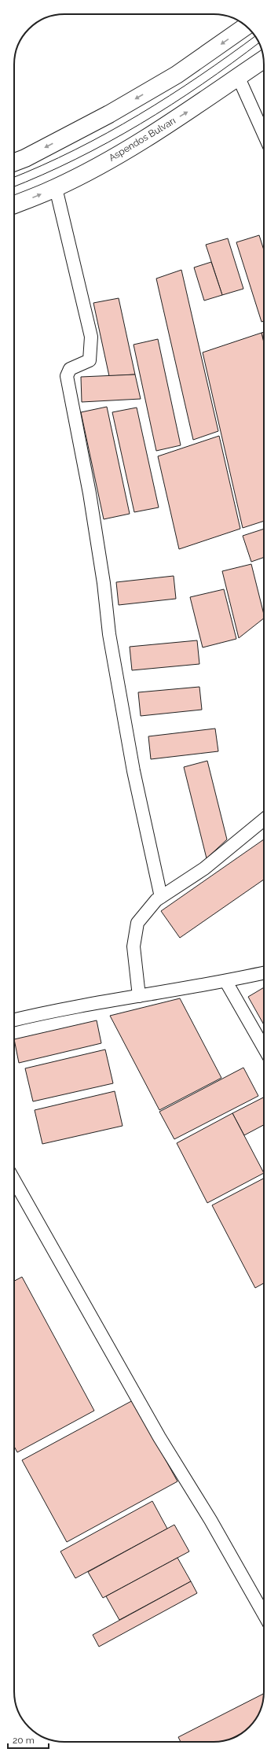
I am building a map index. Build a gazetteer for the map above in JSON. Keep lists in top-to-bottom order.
{
  "streets": {
    "main road": ["Aspendos Bulvarı"]
  },
  "scale_bar": "20 m"
}
